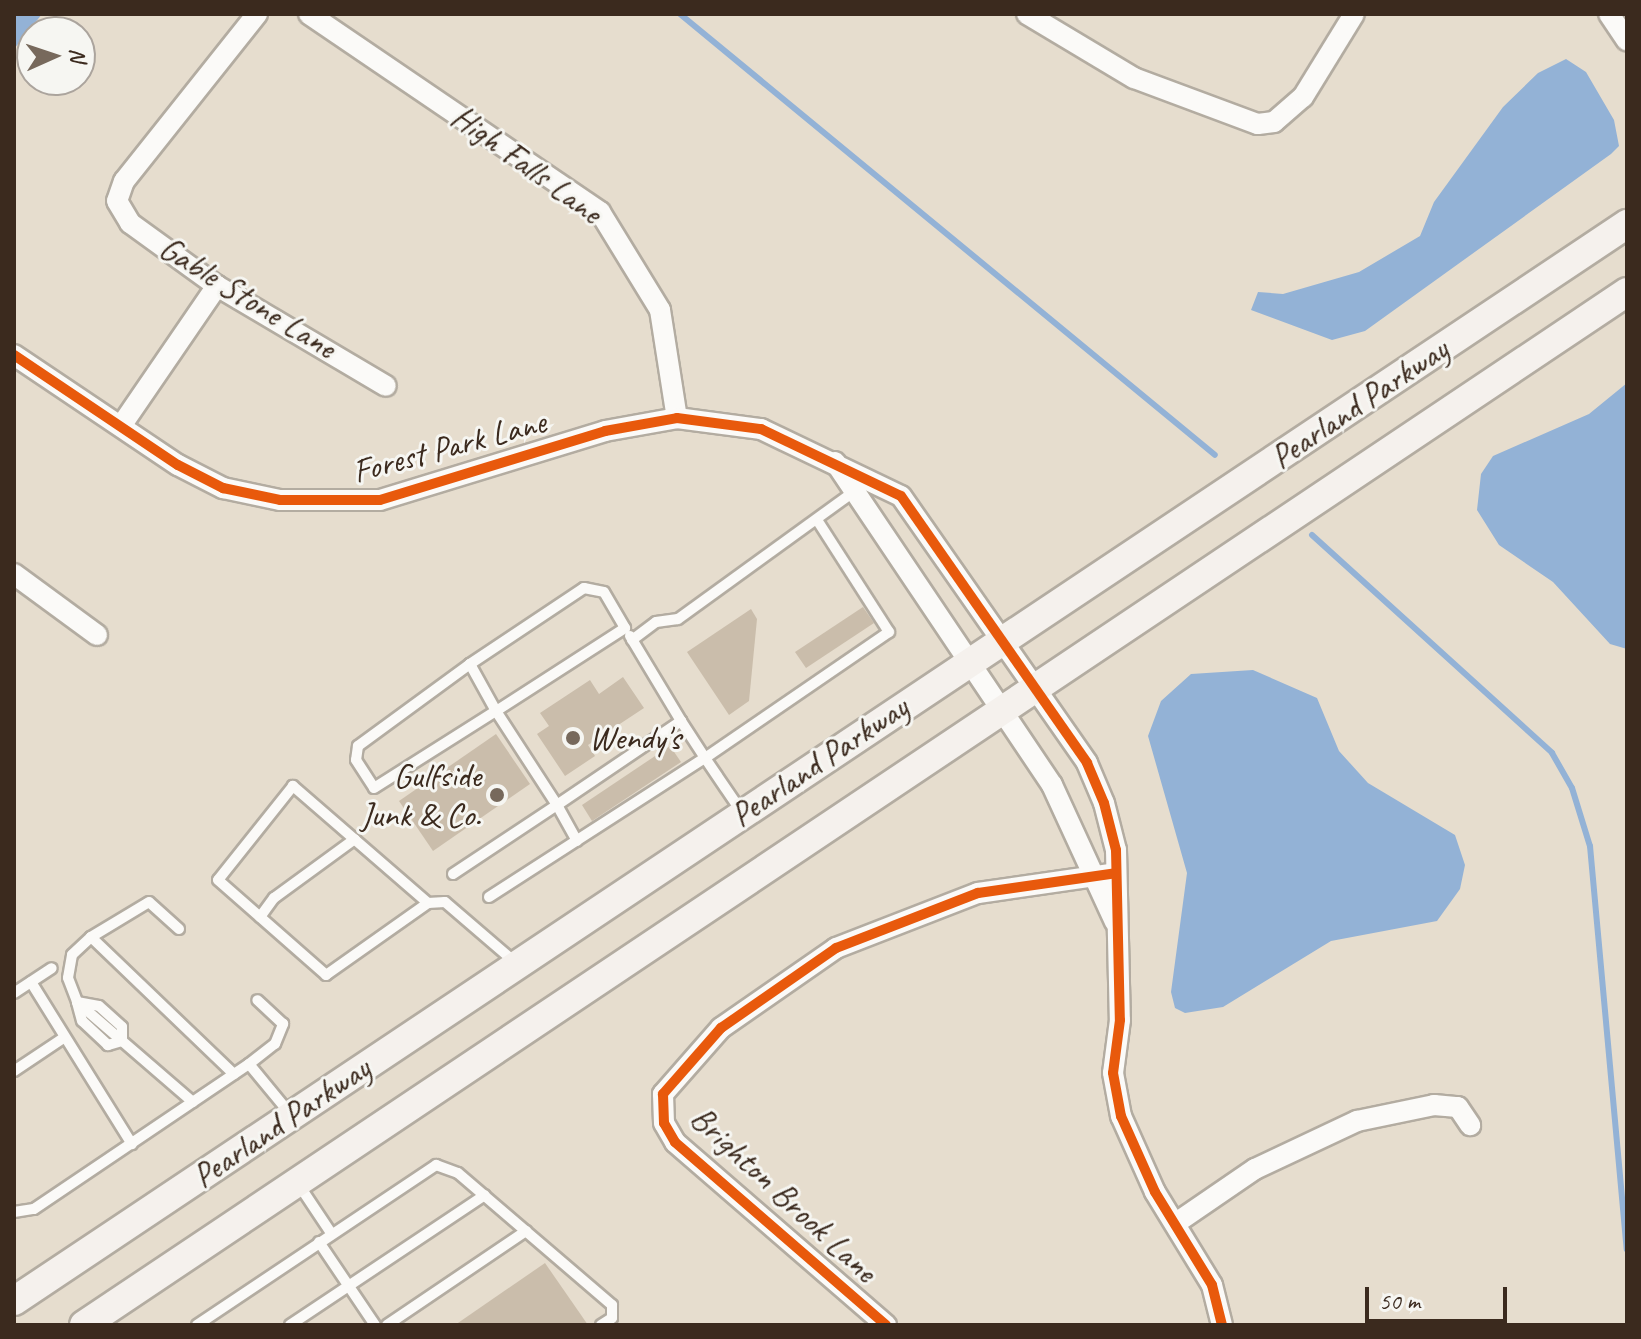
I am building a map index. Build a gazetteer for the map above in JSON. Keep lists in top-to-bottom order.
{
  "streets": {
    "main road": ["Pearland Parkway"],
    "street": [
      "High Falls Lane",
      "Gable Stone Lane",
      "Forest Park Lane",
      "Brighton Brook Lane"
    ]
  },
  "crossings": [
    ["High Falls Lane", "Forest Park Lane"],
    ["Pearland Parkway", "Forest Park Lane"]
  ],
  "places": ["Wendy's", "Gulfside Junk & Co."],
  "scale_bar": "50 m",
  "north": "right"
}
